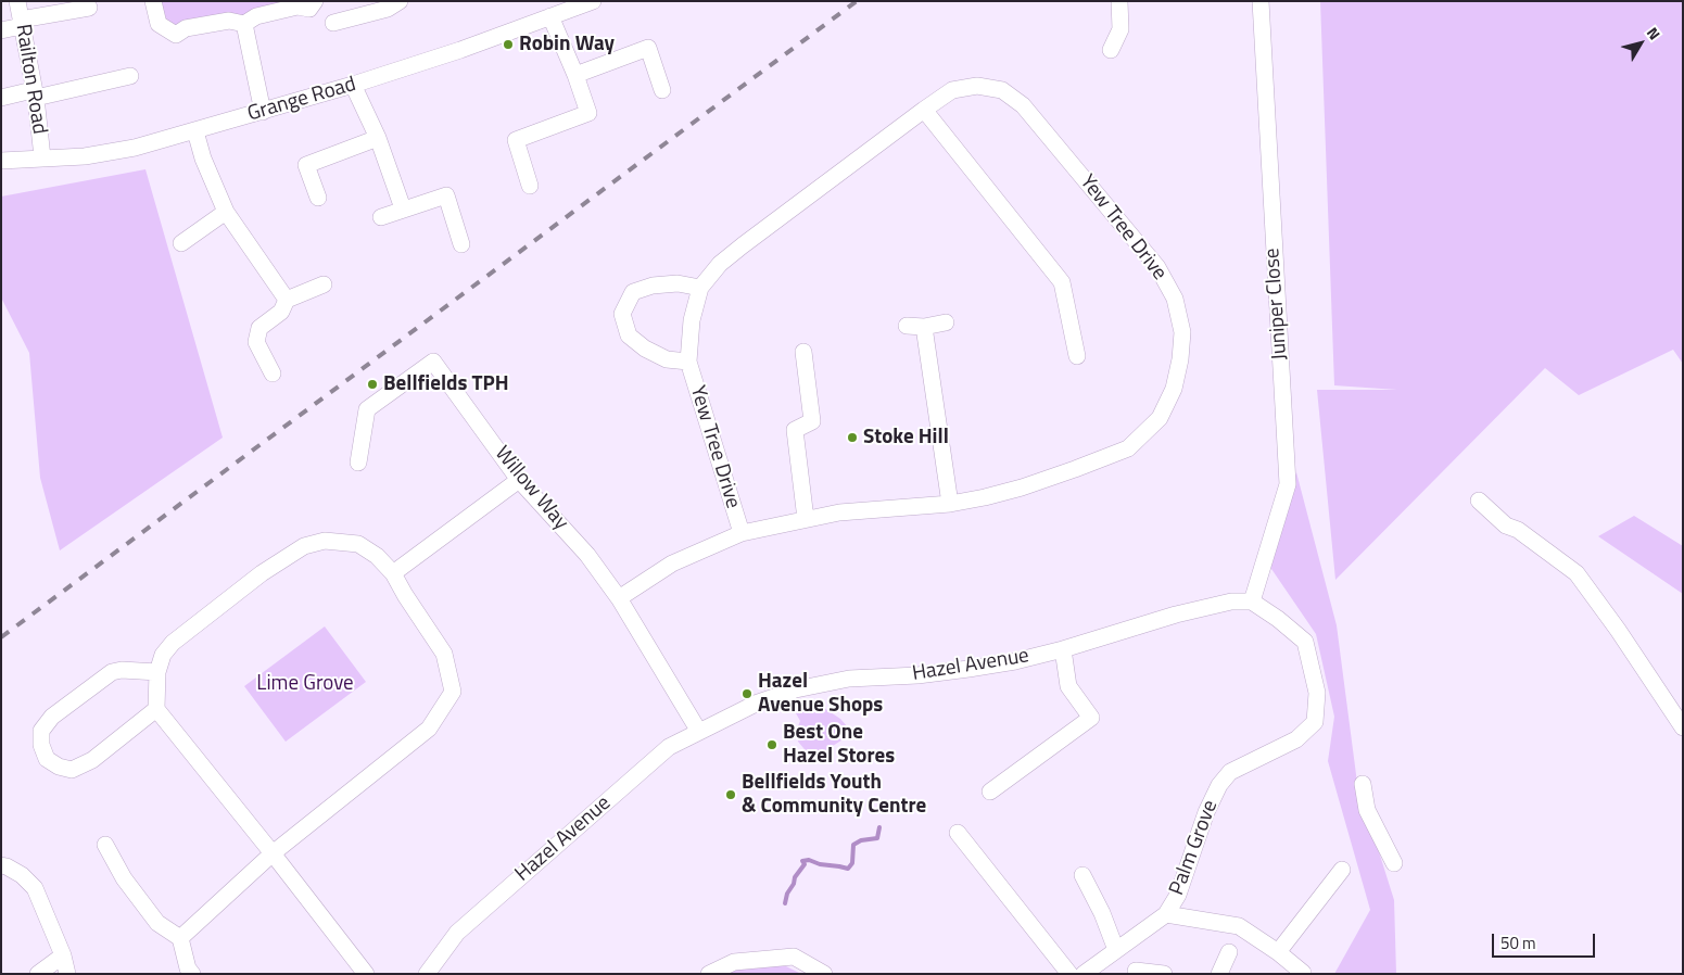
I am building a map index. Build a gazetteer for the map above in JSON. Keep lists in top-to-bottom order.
{
  "streets": {
    "street": [
      "Railton Road",
      "Grange Road",
      "Yew Tree Drive",
      "Juniper Close",
      "Willow Way",
      "Hazel Avenue",
      "Palm Grove"
    ]
  },
  "crossings": [
    ["Railton Road", "Grange Road"],
    ["Yew Tree Drive", "Willow Way"],
    ["Juniper Close", "Hazel Avenue"],
    ["Juniper Close", "Palm Grove"],
    ["Willow Way", "Hazel Avenue"],
    ["Hazel Avenue", "Palm Grove"]
  ],
  "parks": ["Lime Grove"],
  "places": [
    "Robin Way",
    "Bellfields TPH",
    "Stoke Hill",
    "Hazel Avenue Shops",
    "Best One Hazel Stores",
    "Bellfields Youth & Community Centre"
  ],
  "scale_bar": "50 m",
  "north": "top right"
}
